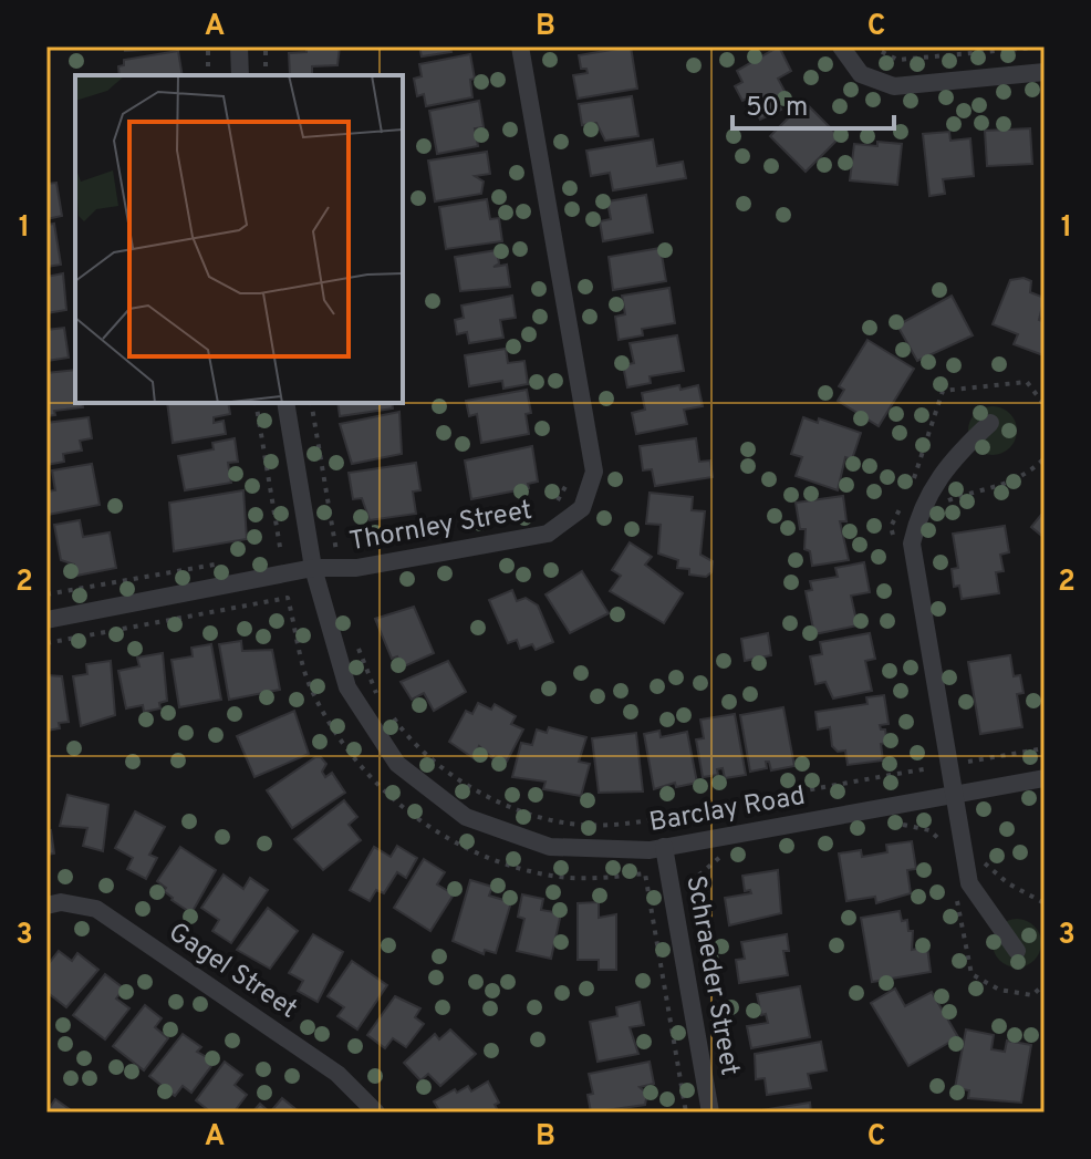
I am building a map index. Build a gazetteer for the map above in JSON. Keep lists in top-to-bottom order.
{
  "streets": {
    "street": [
      "Thornley Street",
      "Barclay Road",
      "Gagel Street",
      "Schraeder Street"
    ]
  },
  "crossings": [
    ["Thornley Street", "Barclay Road"],
    ["Barclay Road", "Schraeder Street"]
  ],
  "scale_bar": "50 m",
  "grid": {
    "columns": ["A", "B", "C"],
    "rows": ["1", "2", "3"]
  }
}
